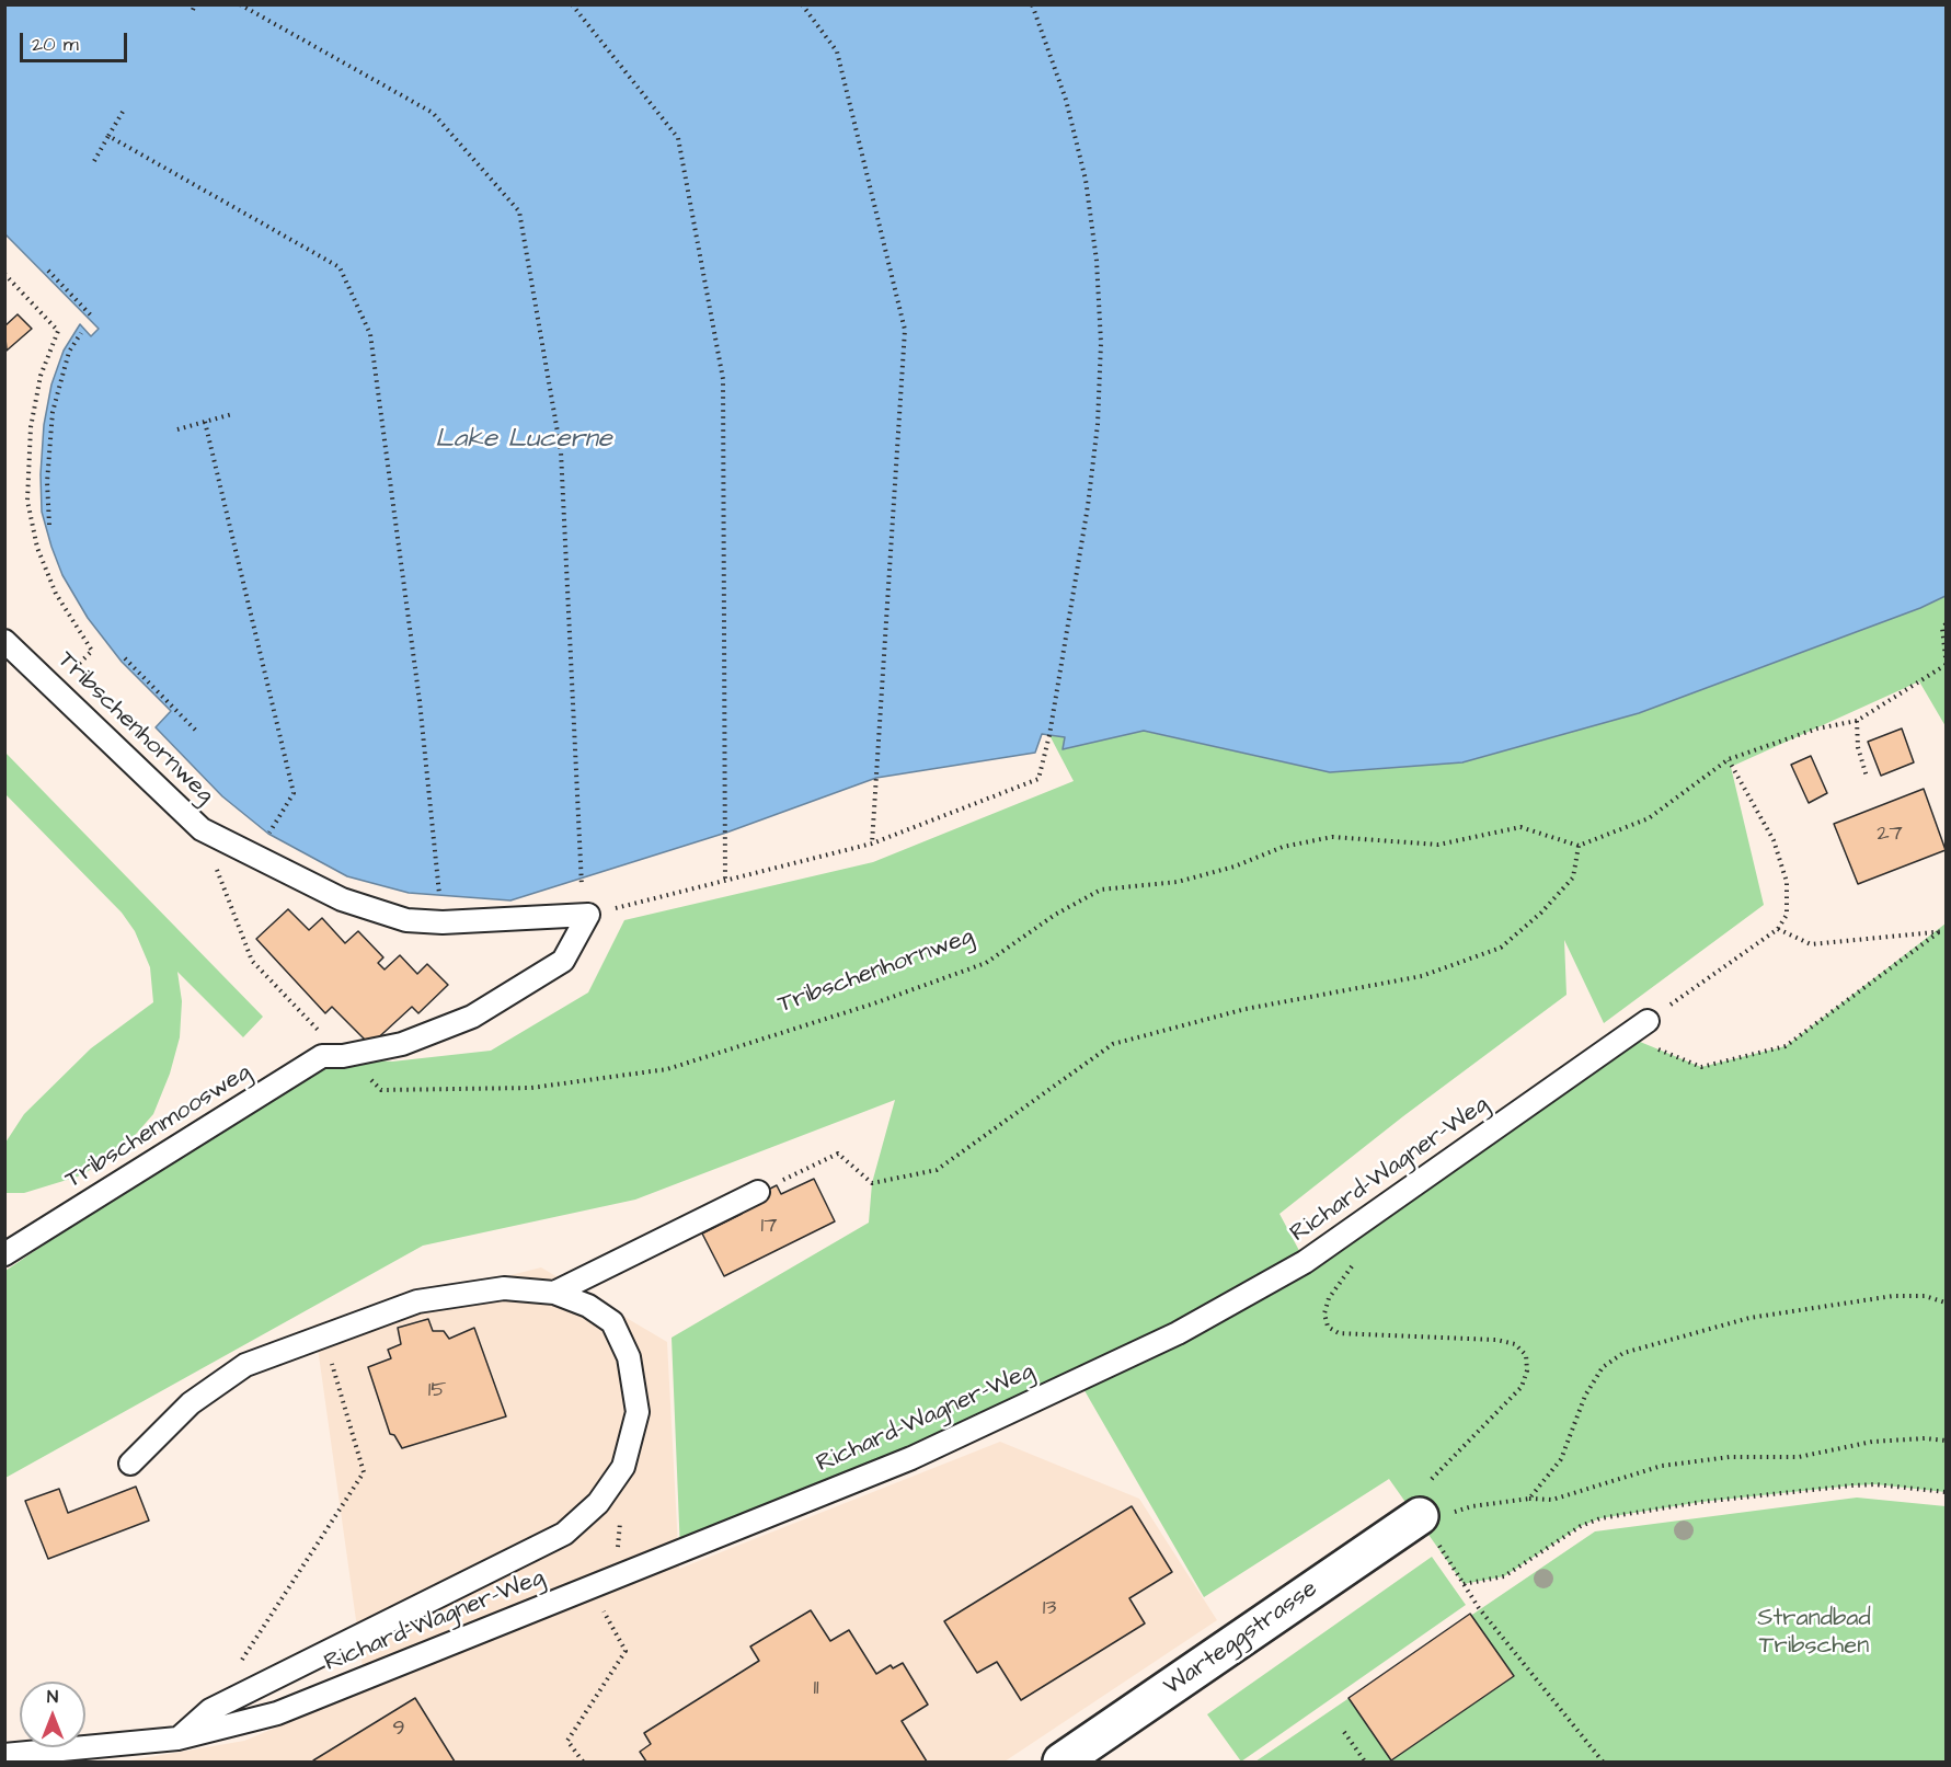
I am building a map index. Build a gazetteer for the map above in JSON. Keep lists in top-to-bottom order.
{
  "streets": {
    "street": ["Warteggstrasse"],
    "lane": ["Tribschenhornweg", "Tribschenmoosweg", "Richard-Wagner-Weg"]
  },
  "crossings": [
    ["Tribschenhornweg", "Tribschenmoosweg"]
  ],
  "water": ["Lake Lucerne"],
  "parks": ["Strandbad Tribschen"],
  "house_numbers": [
    "27",
    "17",
    "15",
    "13",
    "11",
    "9"
  ],
  "scale_bar": "20 m",
  "north": "top"
}
